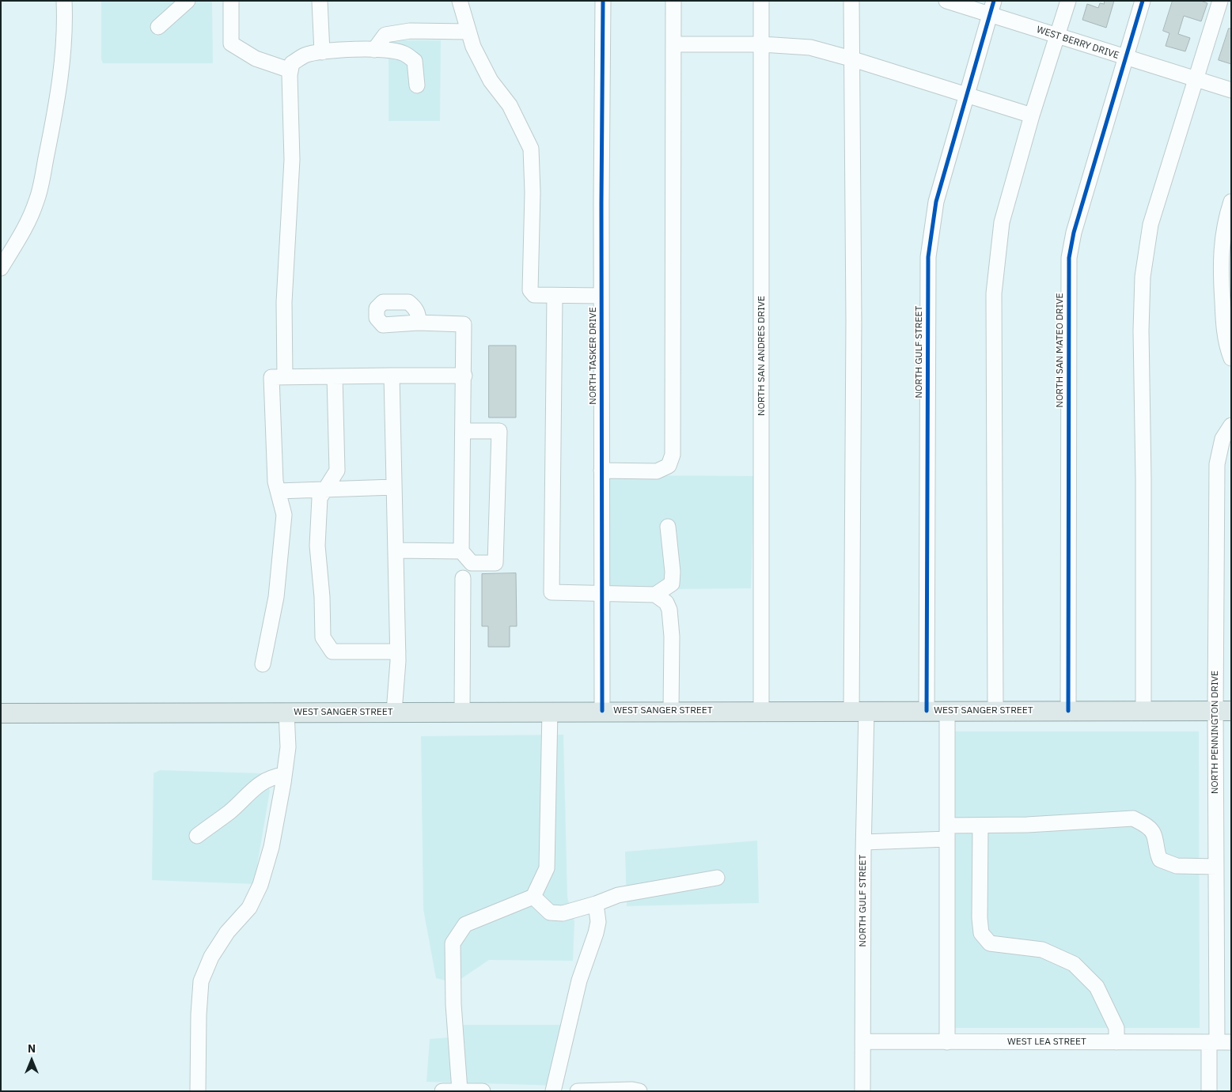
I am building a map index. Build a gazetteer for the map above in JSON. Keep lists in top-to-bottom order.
{
  "streets": {
    "main road": ["WEST SANGER STREET"],
    "street": [
      "WEST BERRY DRIVE",
      "NORTH SAN MATEO DRIVE",
      "NORTH GULF STREET",
      "NORTH TASKER DRIVE",
      "NORTH SAN ANDRES DRIVE",
      "NORTH PENNINGTON DRIVE",
      "WEST LEA STREET"
    ]
  },
  "crossings": [
    ["WEST BERRY DRIVE", "NORTH SAN MATEO DRIVE"],
    ["WEST BERRY DRIVE", "NORTH GULF STREET"],
    ["NORTH SAN MATEO DRIVE", "WEST SANGER STREET"],
    ["NORTH GULF STREET", "WEST SANGER STREET"],
    ["NORTH GULF STREET", "WEST LEA STREET"],
    ["NORTH TASKER DRIVE", "WEST SANGER STREET"],
    ["NORTH SAN ANDRES DRIVE", "WEST SANGER STREET"],
    ["WEST SANGER STREET", "NORTH PENNINGTON DRIVE"],
    ["NORTH PENNINGTON DRIVE", "WEST LEA STREET"]
  ],
  "north": "top"
}
